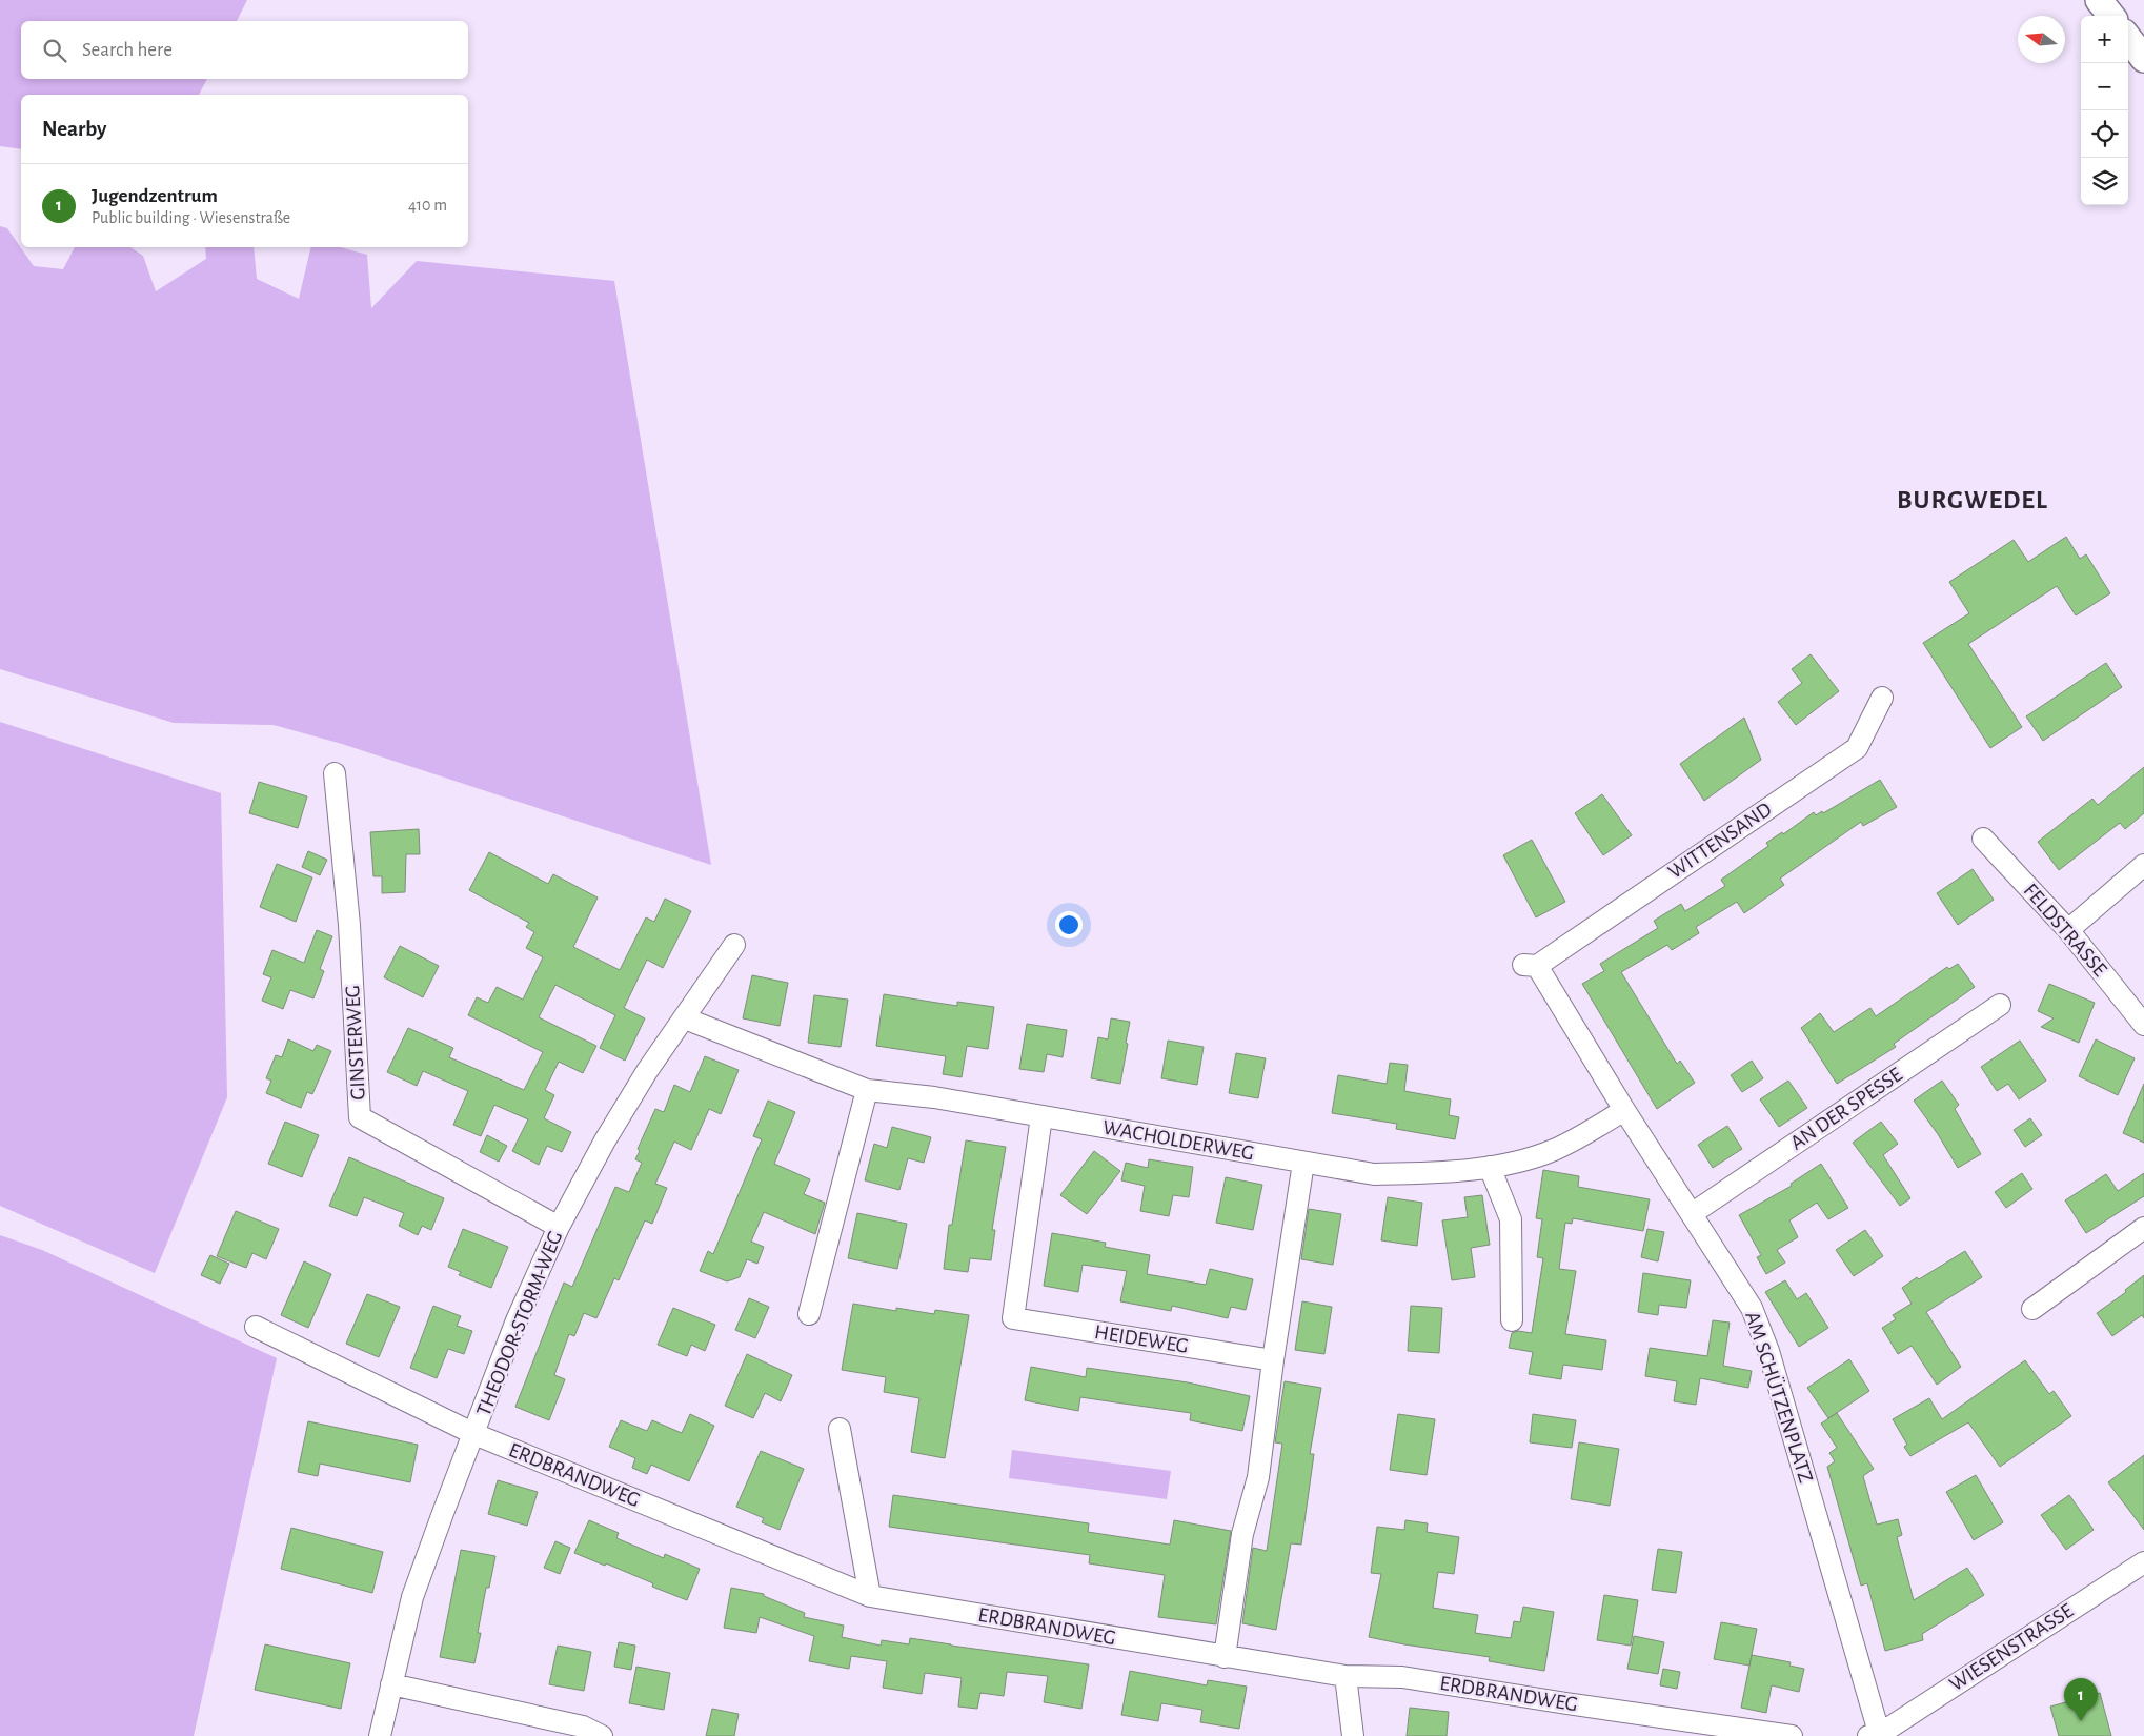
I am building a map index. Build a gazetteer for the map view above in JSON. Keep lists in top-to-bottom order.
{
  "streets": {
    "street": [
      "WITTENSAND",
      "FELDSTRASSE",
      "GINSTERWEG",
      "AN DER SPESSE",
      "WACHOLDERWEG",
      "THEODOR-STORM-WEG",
      "HEIDEWEG",
      "AM SCHÜTZENPLATZ",
      "ERDBRANDWEG",
      "WIESENSTRASSE"
    ]
  },
  "crossings": [
    ["WITTENSAND", "AM SCHÜTZENPLATZ"],
    ["GINSTERWEG", "THEODOR-STORM-WEG"],
    ["AN DER SPESSE", "AM SCHÜTZENPLATZ"],
    ["WACHOLDERWEG", "THEODOR-STORM-WEG"],
    ["WACHOLDERWEG", "HEIDEWEG"],
    ["WACHOLDERWEG", "AM SCHÜTZENPLATZ"],
    ["THEODOR-STORM-WEG", "ERDBRANDWEG"],
    ["AM SCHÜTZENPLATZ", "WIESENSTRASSE"]
  ],
  "districts": ["BURGWEDEL"],
  "north": "left",
  "page": {
    "map_buttons": ["+", "−"],
    "search": "Search here",
    "heading": "Nearby",
    "list": [
      {
        "mark": "1",
        "name": "Jugendzentrum",
        "note": "Public building · Wiesenstraße",
        "value": "410 m"
      }
    ],
    "pins": "1"
  }
}
